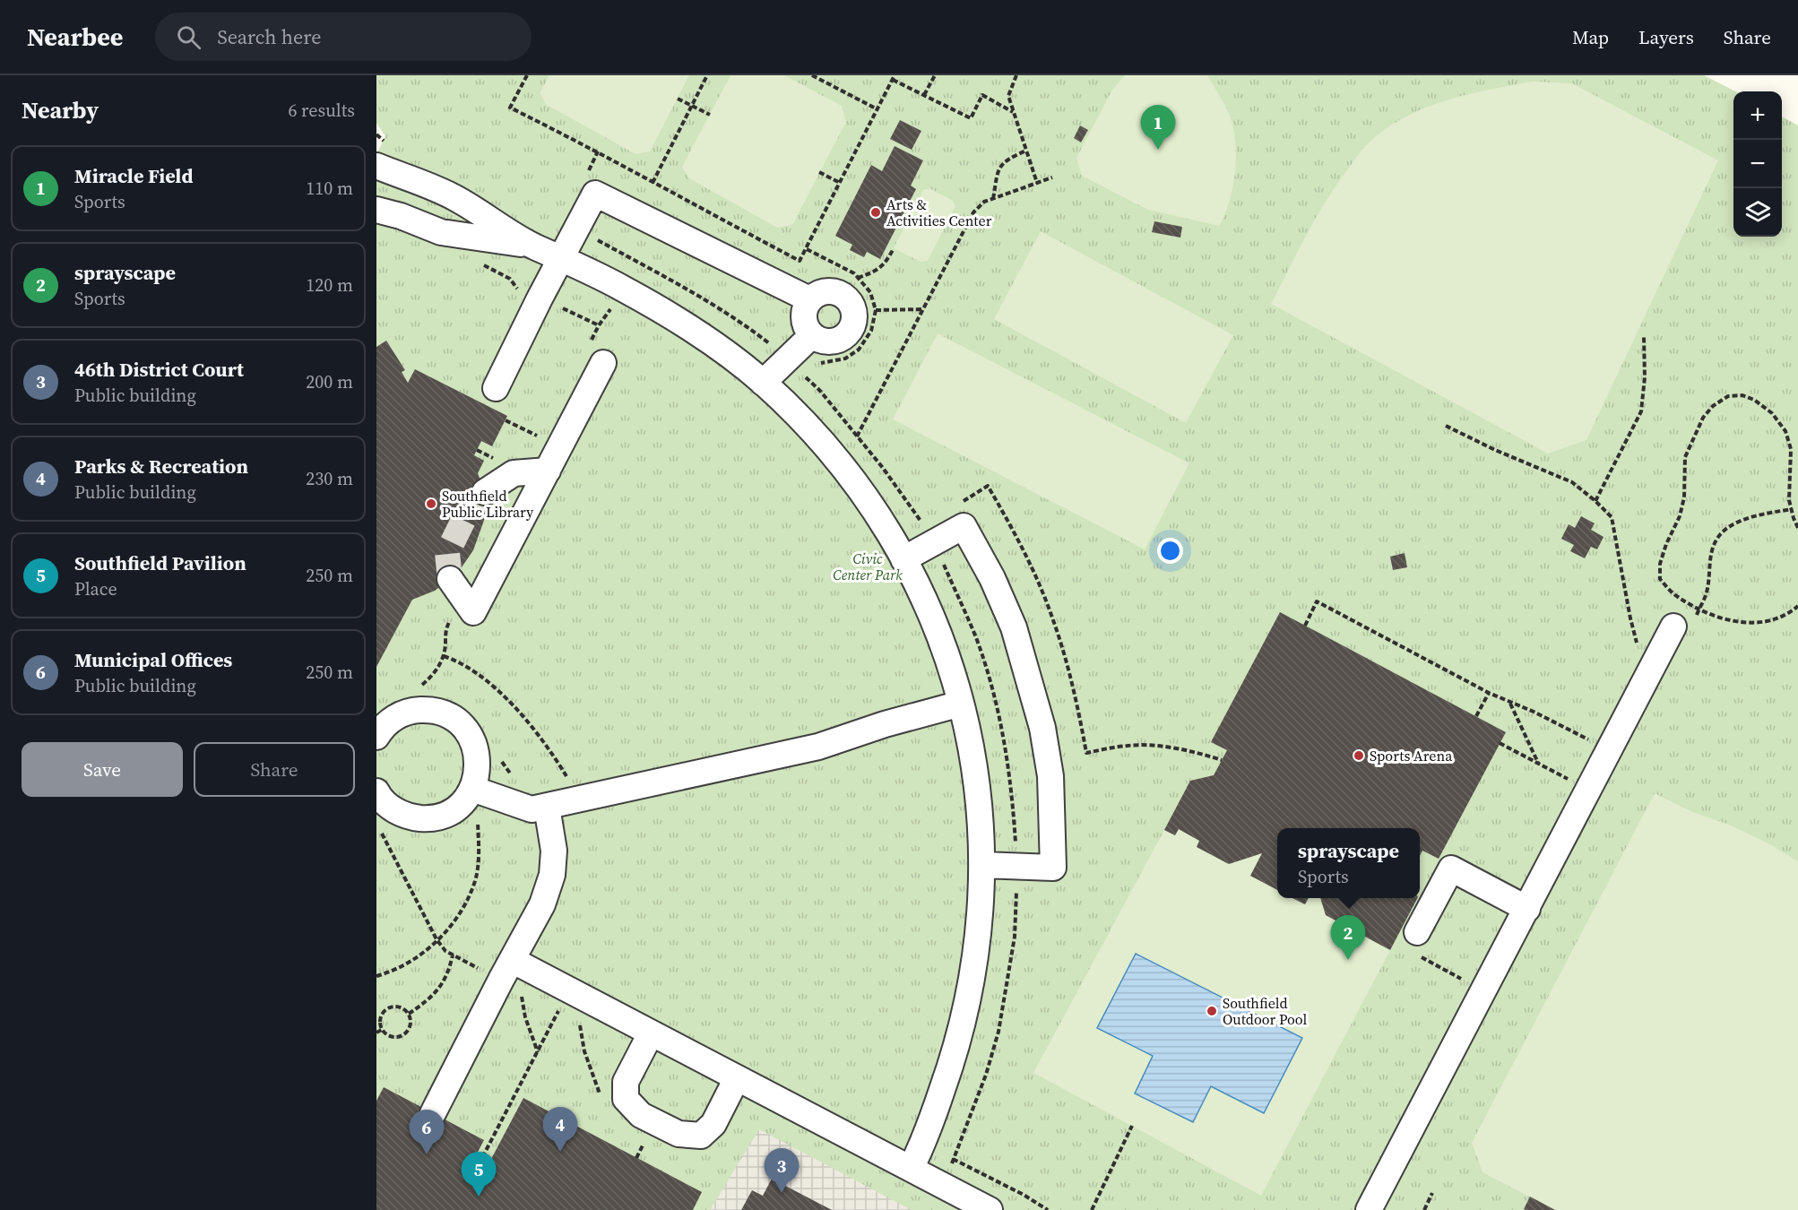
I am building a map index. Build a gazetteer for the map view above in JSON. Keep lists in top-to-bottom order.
{
  "parks": ["Civic Center Park"],
  "places": [
    "Arts & Activities Center",
    "Southfield Public Library",
    "Sports Arena",
    "Southfield Outdoor Pool"
  ],
  "page": {
    "header": "Nearbee",
    "search": "Search here",
    "nav": ["Map", "Layers", "Share"],
    "heading": ["Nearby", "6 results"],
    "map_buttons": ["+", "−"],
    "pins": [
      "1",
      "2",
      "4",
      "6",
      "3",
      "5"
    ],
    "list": [
      {
        "mark": "1",
        "name": "Miracle Field",
        "note": "Sports",
        "value": "110 m"
      },
      {
        "mark": "2",
        "name": "sprayscape",
        "note": "Sports",
        "value": "120 m"
      },
      {
        "mark": "3",
        "name": "46th District Court",
        "note": "Public building",
        "value": "200 m"
      },
      {
        "mark": "4",
        "name": "Parks & Recreation",
        "note": "Public building",
        "value": "230 m"
      },
      {
        "mark": "5",
        "name": "Southfield Pavilion",
        "note": "Place",
        "value": "250 m"
      },
      {
        "mark": "6",
        "name": "Municipal Offices",
        "note": "Public building",
        "value": "250 m"
      }
    ],
    "buttons": ["Save", "Share"],
    "popup": ["sprayscape", "Sports"]
  }
}
